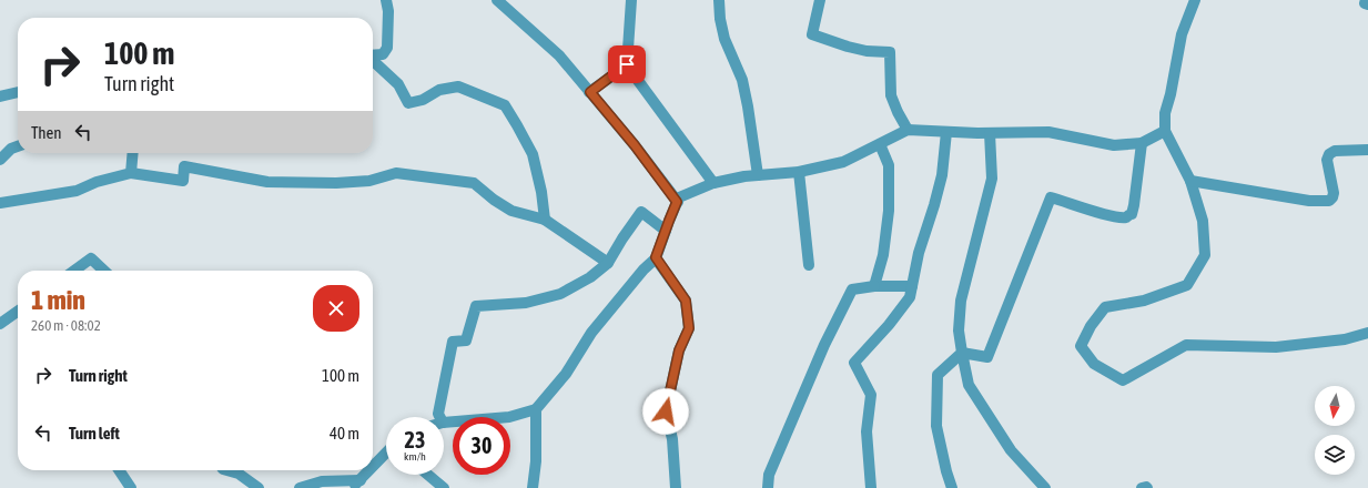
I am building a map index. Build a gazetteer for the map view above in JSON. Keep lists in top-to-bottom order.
{
  "north": "bottom",
  "page": {
    "turn": ["100 m", "Turn right"],
    "then": "Then",
    "heading": ["1 min", "260 m · 08:02"],
    "list": [
      {
        "name": "Turn right",
        "value": "100 m"
      },
      {
        "name": "Turn left",
        "value": "40 m"
      }
    ],
    "speed": "23 km/h",
    "limit": "30"
  }
}
